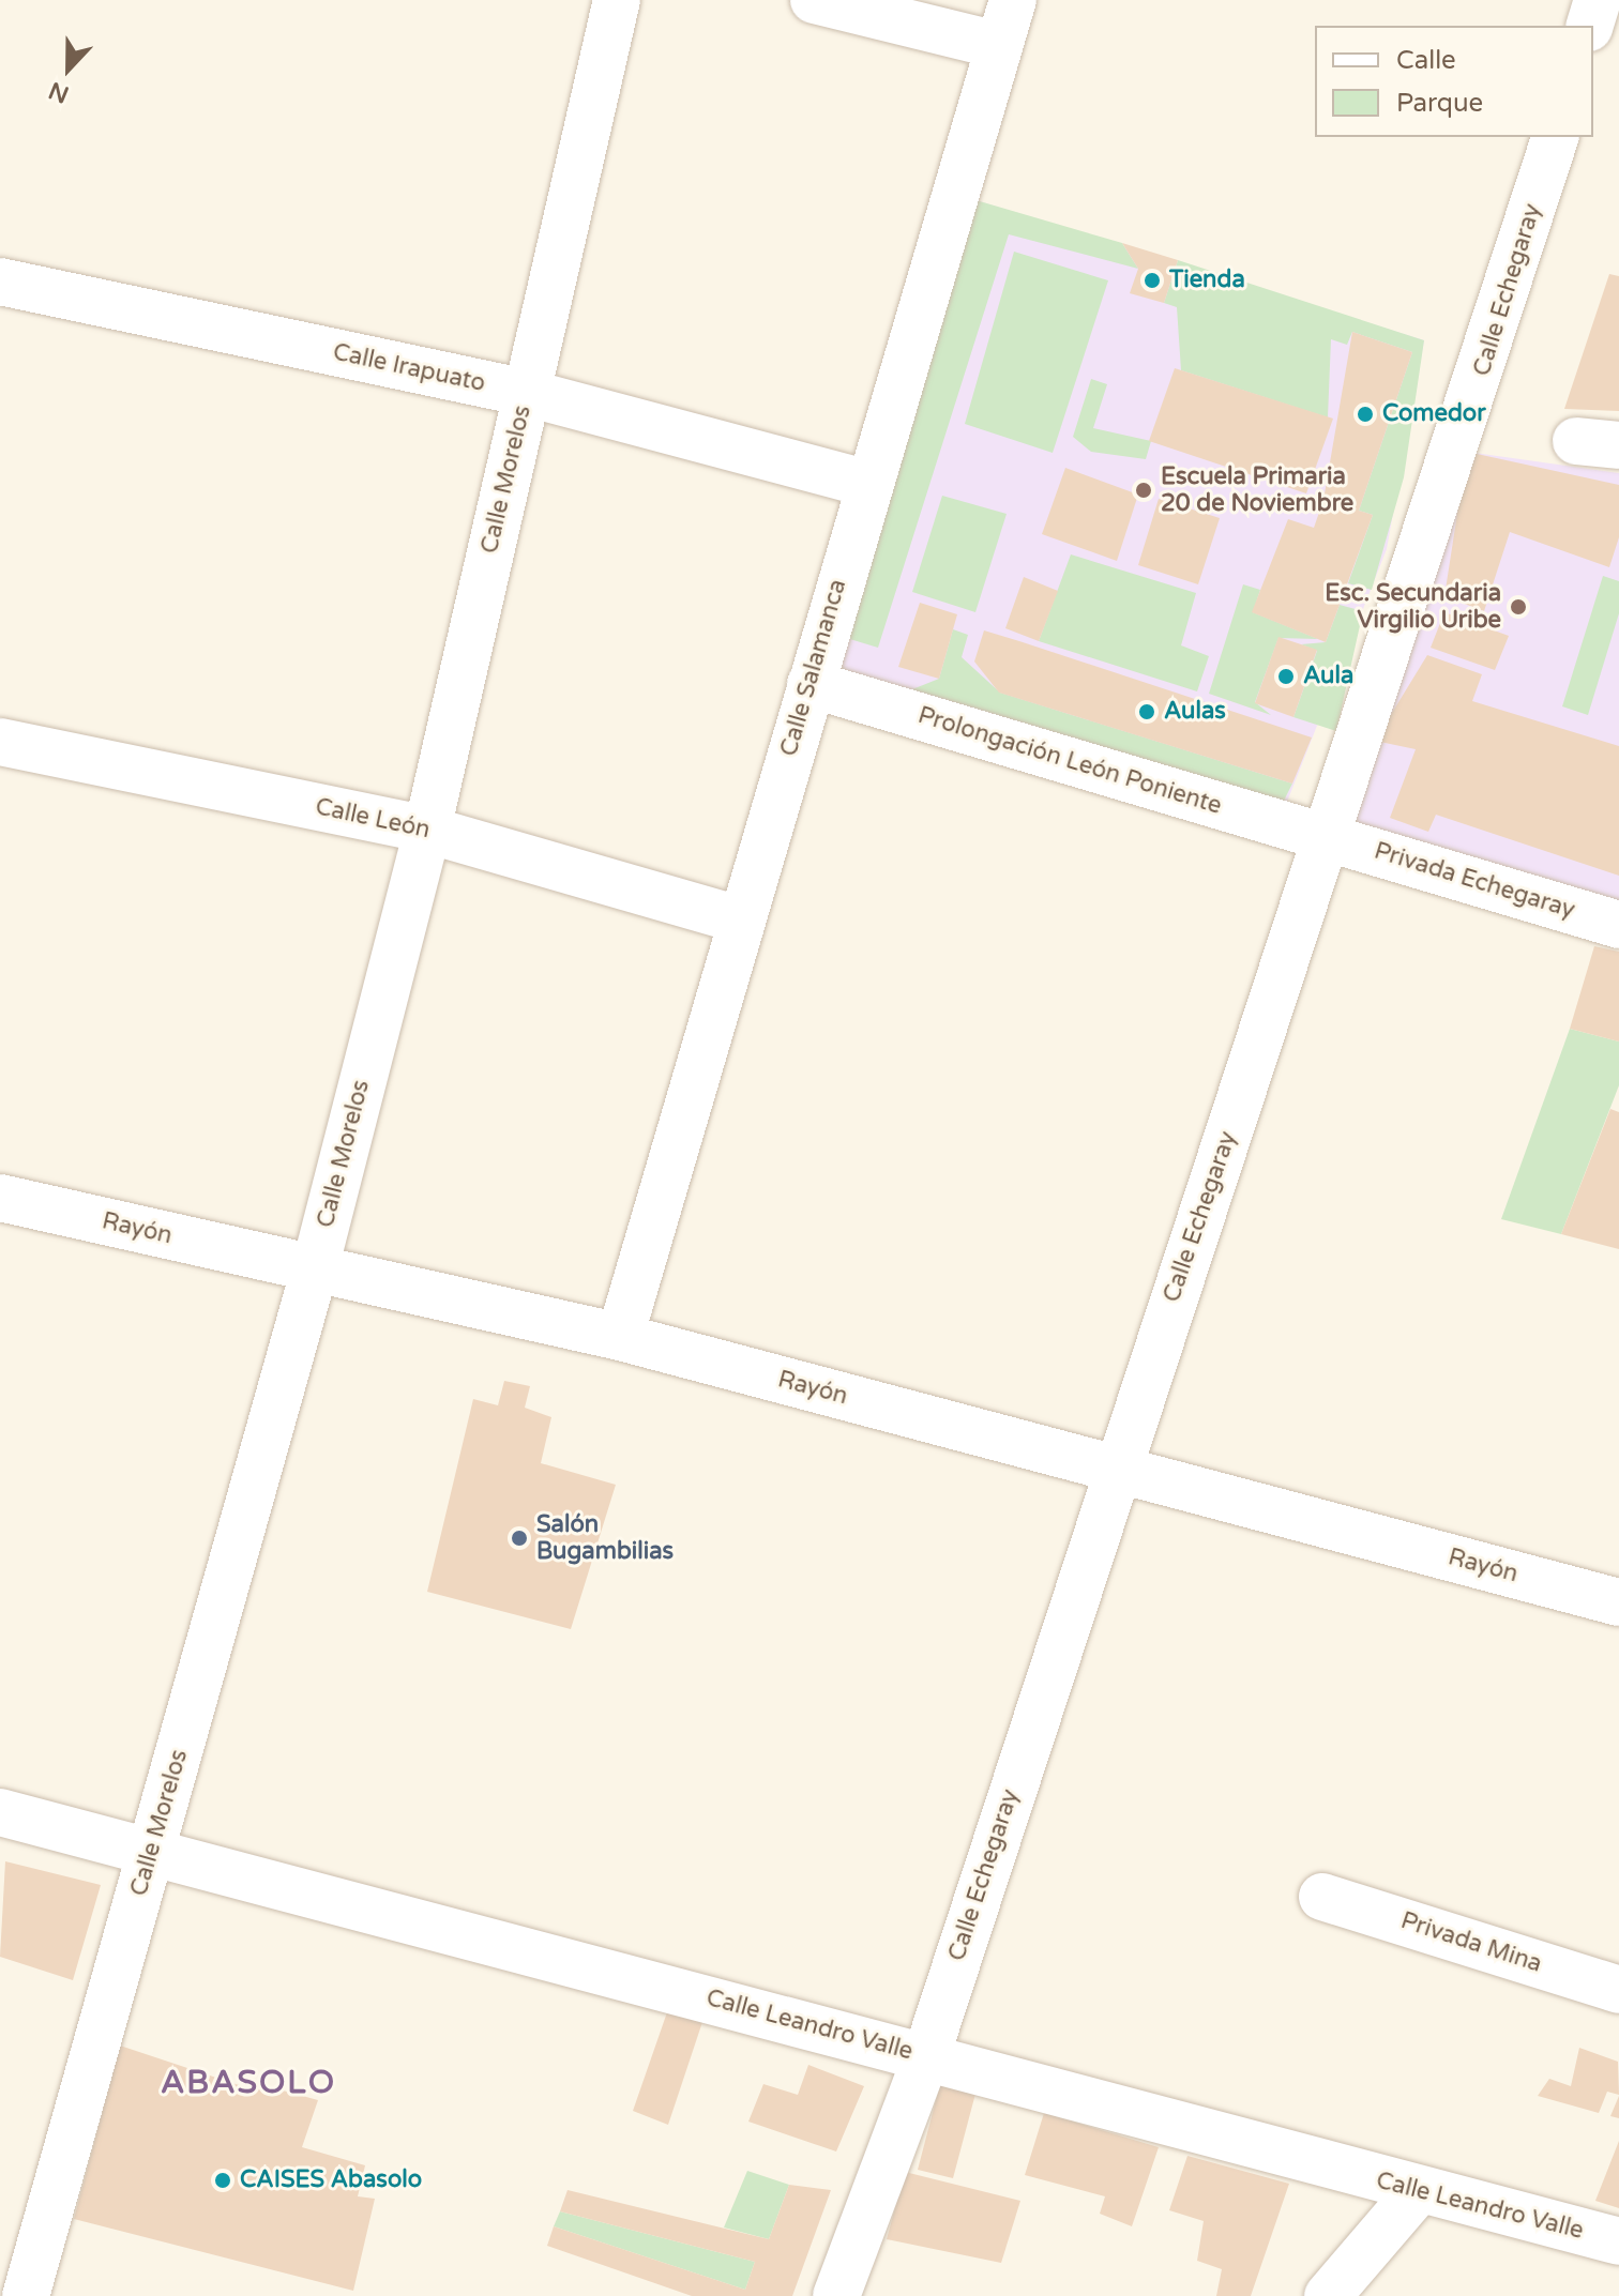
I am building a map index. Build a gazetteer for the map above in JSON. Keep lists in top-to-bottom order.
{
  "streets": {
    "street": [
      "Calle Echegaray",
      "Calle Irapuato",
      "Calle Morelos",
      "Calle Salamanca",
      "Prolongación León Poniente",
      "Calle León",
      "Privada Echegaray",
      "Rayón",
      "Privada Mina",
      "Calle Leandro Valle"
    ]
  },
  "crossings": [
    ["Calle Echegaray", "Prolongación León Poniente"],
    ["Calle Echegaray", "Privada Echegaray"],
    ["Calle Echegaray", "Rayón"],
    ["Calle Echegaray", "Calle Leandro Valle"],
    ["Calle Irapuato", "Calle Morelos"],
    ["Calle Irapuato", "Calle Salamanca"],
    ["Calle Morelos", "Calle León"],
    ["Calle Morelos", "Rayón"],
    ["Calle Morelos", "Calle Leandro Valle"],
    ["Calle Salamanca", "Prolongación León Poniente"],
    ["Calle Salamanca", "Calle León"],
    ["Calle Salamanca", "Rayón"],
    ["Prolongación León Poniente", "Privada Echegaray"]
  ],
  "districts": ["ABASOLO"],
  "places": [
    "Tienda",
    "Comedor",
    "Escuela Primaria 20 de Noviembre",
    "Esc. Secundaria Virgilio Uribe",
    "Aula",
    "Aulas",
    "Salón Bugambilias",
    "CAISES Abasolo"
  ],
  "legend": ["Calle", "Parque"],
  "north": "bottom"
}
